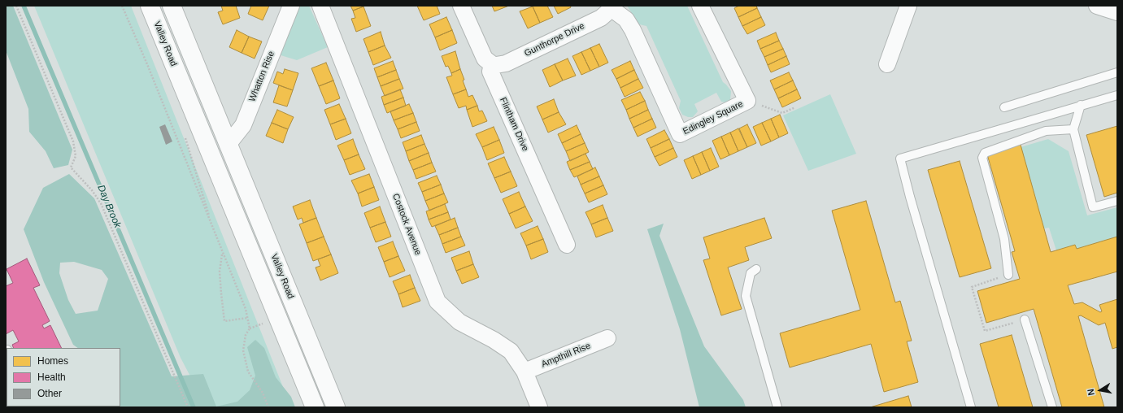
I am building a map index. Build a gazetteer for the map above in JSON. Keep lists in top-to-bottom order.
{
  "streets": {
    "highway": ["Valley Road"],
    "street": [
      "Gunthorpe Drive",
      "Whatton Rise",
      "Edingley Square",
      "Flintham Drive",
      "Costock Avenue",
      "Ampthill Rise"
    ]
  },
  "crossings": [
    ["Gunthorpe Drive", "Edingley Square"],
    ["Gunthorpe Drive", "Flintham Drive"],
    ["Valley Road", "Whatton Rise"],
    ["Costock Avenue", "Ampthill Rise"]
  ],
  "water": ["Day Brook"],
  "legend": ["Homes", "Health", "Other"],
  "north": "left"
}
